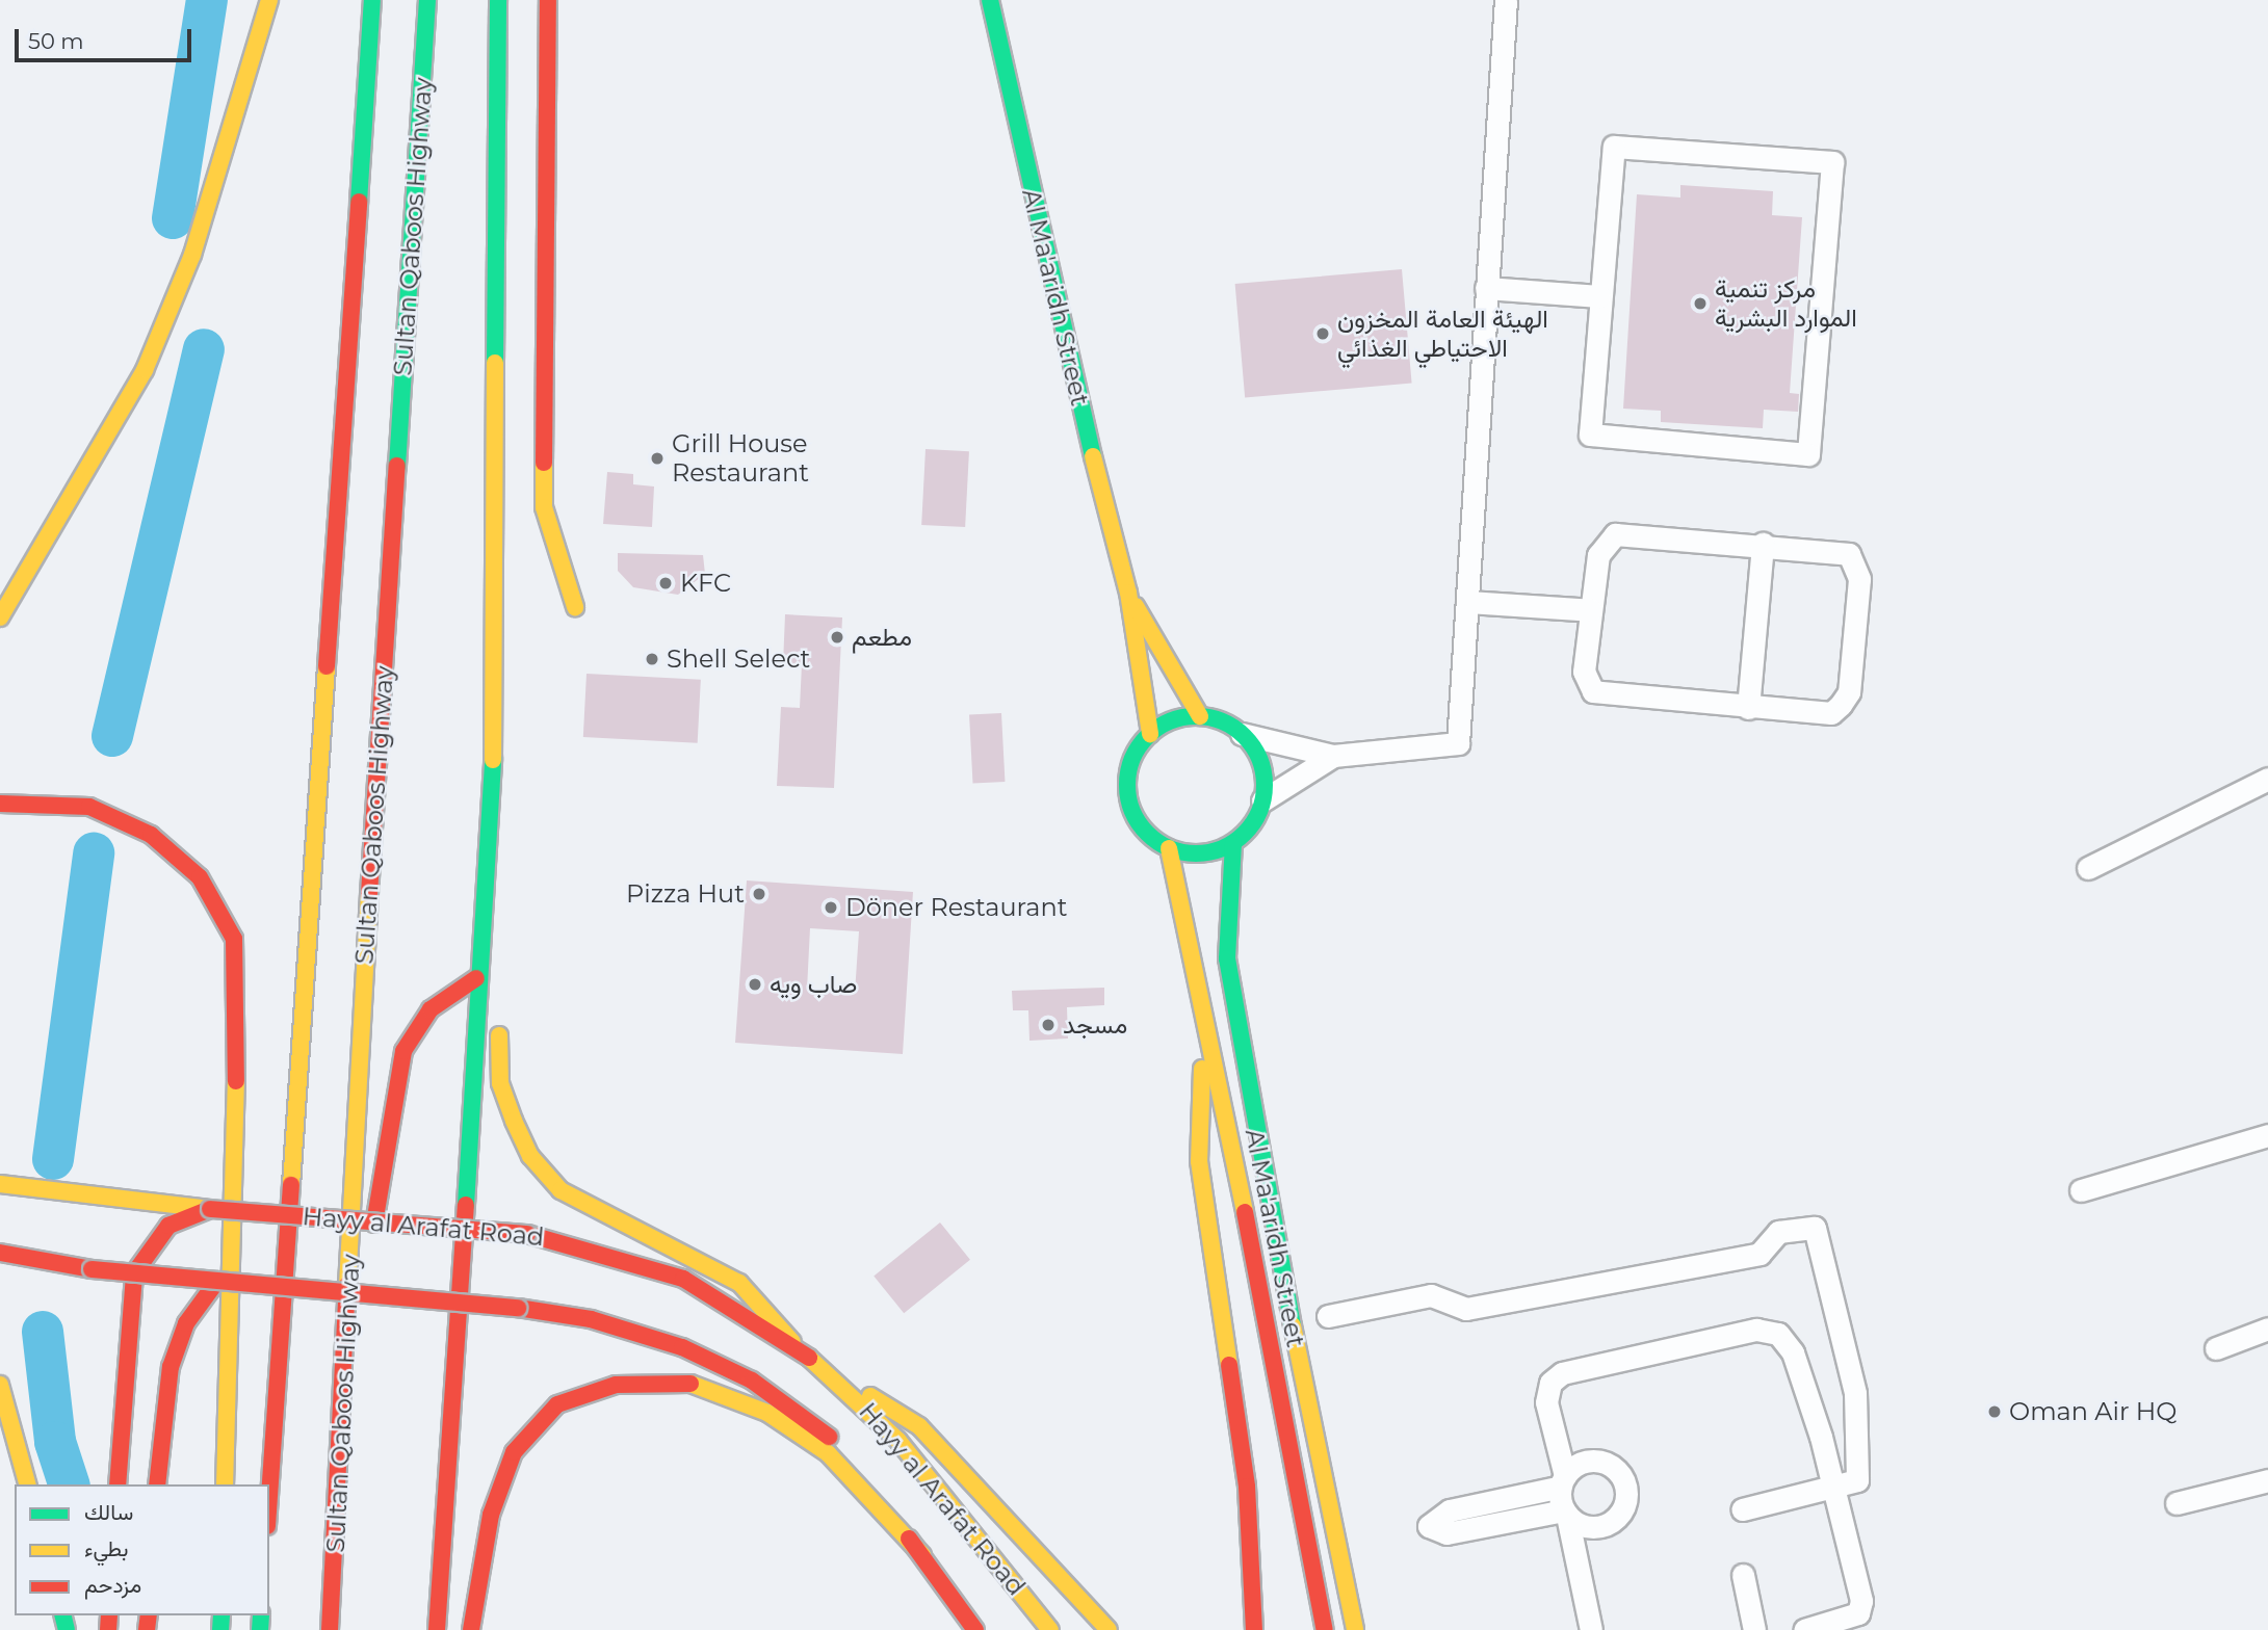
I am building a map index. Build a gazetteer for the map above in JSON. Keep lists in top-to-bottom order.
{
  "streets": {
    "main road": ["Sultan Qaboos Highway", "Al Ma'aridh Street", "Hayy al Arafat Road"]
  },
  "places": [
    "مركز تنمية الموارد البشرية",
    "الهيئة العامة المخزون الاحتياطي الغذائي",
    "Grill House Restaurant",
    "KFC",
    "مطعم",
    "Shell Select",
    "Pizza Hut",
    "Döner Restaurant",
    "صاب ويه",
    "مسجد",
    "Oman Air HQ"
  ],
  "legend": ["سالك", "بطيء", "مزدحم"],
  "scale_bar": "50 m"
}
